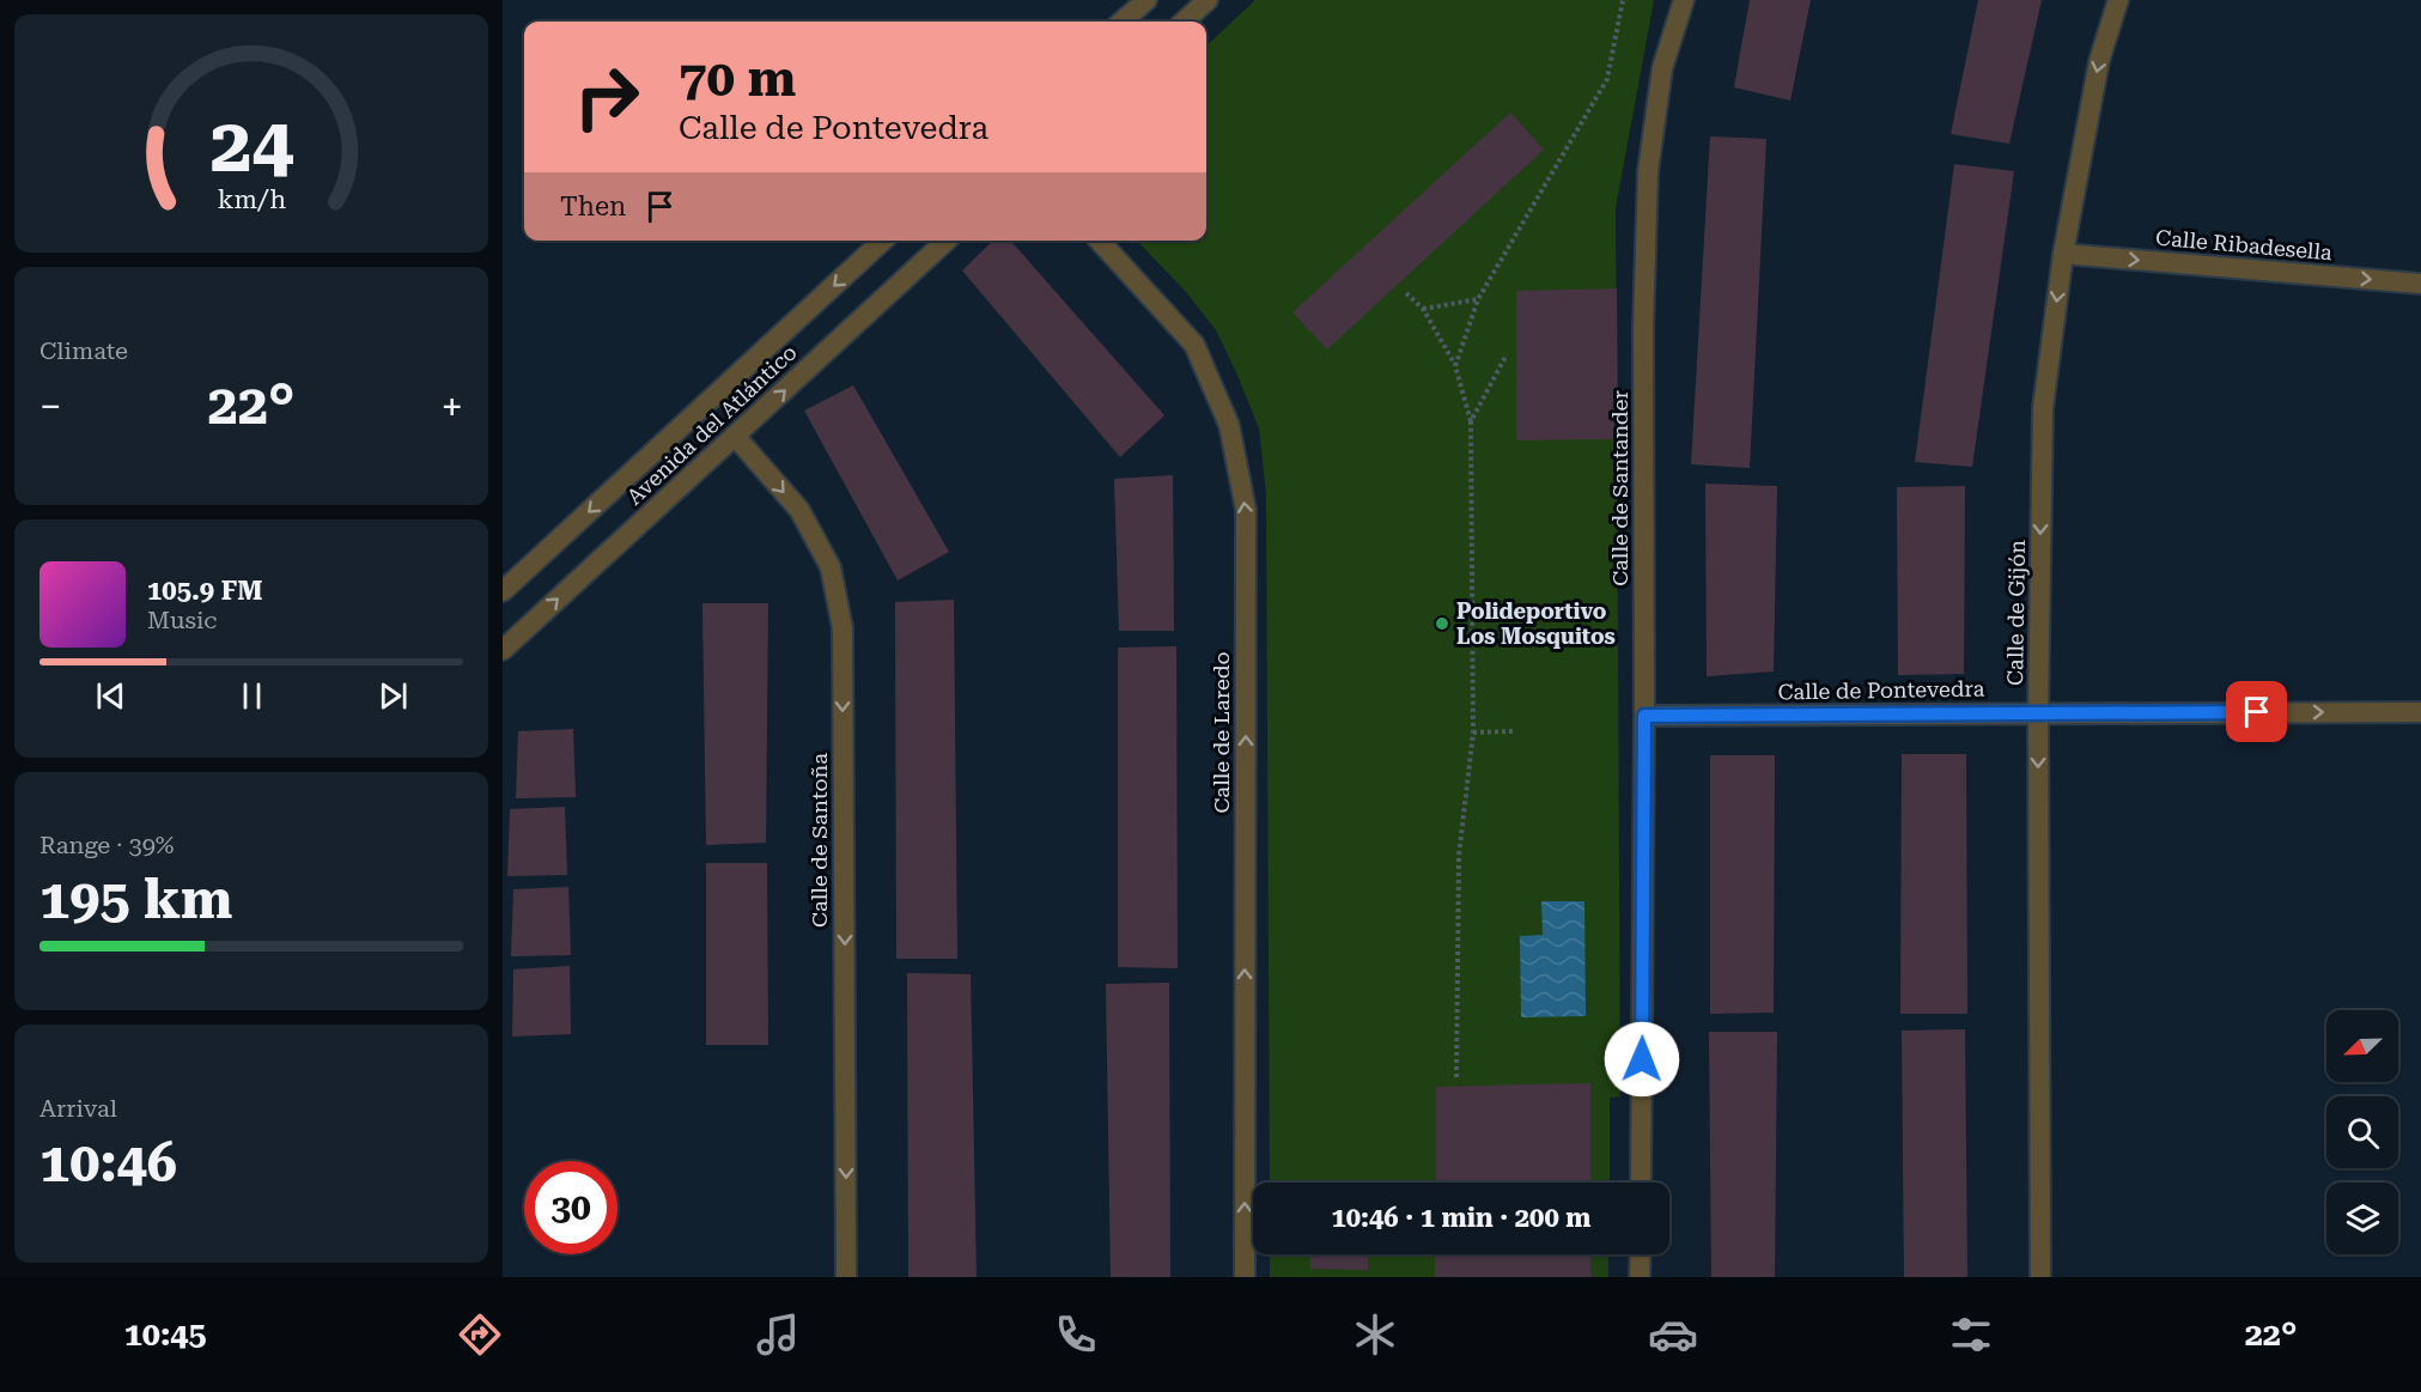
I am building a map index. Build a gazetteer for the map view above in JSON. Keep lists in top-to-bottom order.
{
  "streets": {
    "street": [
      "Calle Ribadesella",
      "Avenida del Atlántico",
      "Calle de Santander",
      "Calle de Gijón",
      "Calle de Pontevedra",
      "Calle de Laredo",
      "Calle de Santoña"
    ]
  },
  "crossings": [
    ["Calle Ribadesella", "Calle de Gijón"],
    ["Avenida del Atlántico", "Calle de Santoña"],
    ["Calle de Santander", "Calle de Pontevedra"],
    ["Calle de Gijón", "Calle de Pontevedra"]
  ],
  "one_way": [
    "Calle Ribadesella",
    "Calle de Gijón",
    "Calle de Pontevedra",
    "Calle de Laredo",
    "Calle de Santoña"
  ],
  "places": ["Polideportivo Los Mosquitos"],
  "north": "bottom left",
  "page": {
    "turn": ["70 m", "Calle de Pontevedra"],
    "then": "Then",
    "tile": [
      "Climate",
      ["Range · 39%", "195 km"],
      ["Arrival", "10:46"]
    ],
    "heat": ["−", "22°", "+"],
    "song": ["105.9 FM", "Music"],
    "limit": "30",
    "trip": "10:46 · 1 min · 200 m",
    "tabs": ["10:45", "22°"],
    "gauge": ["24", "km/h"]
  }
}
